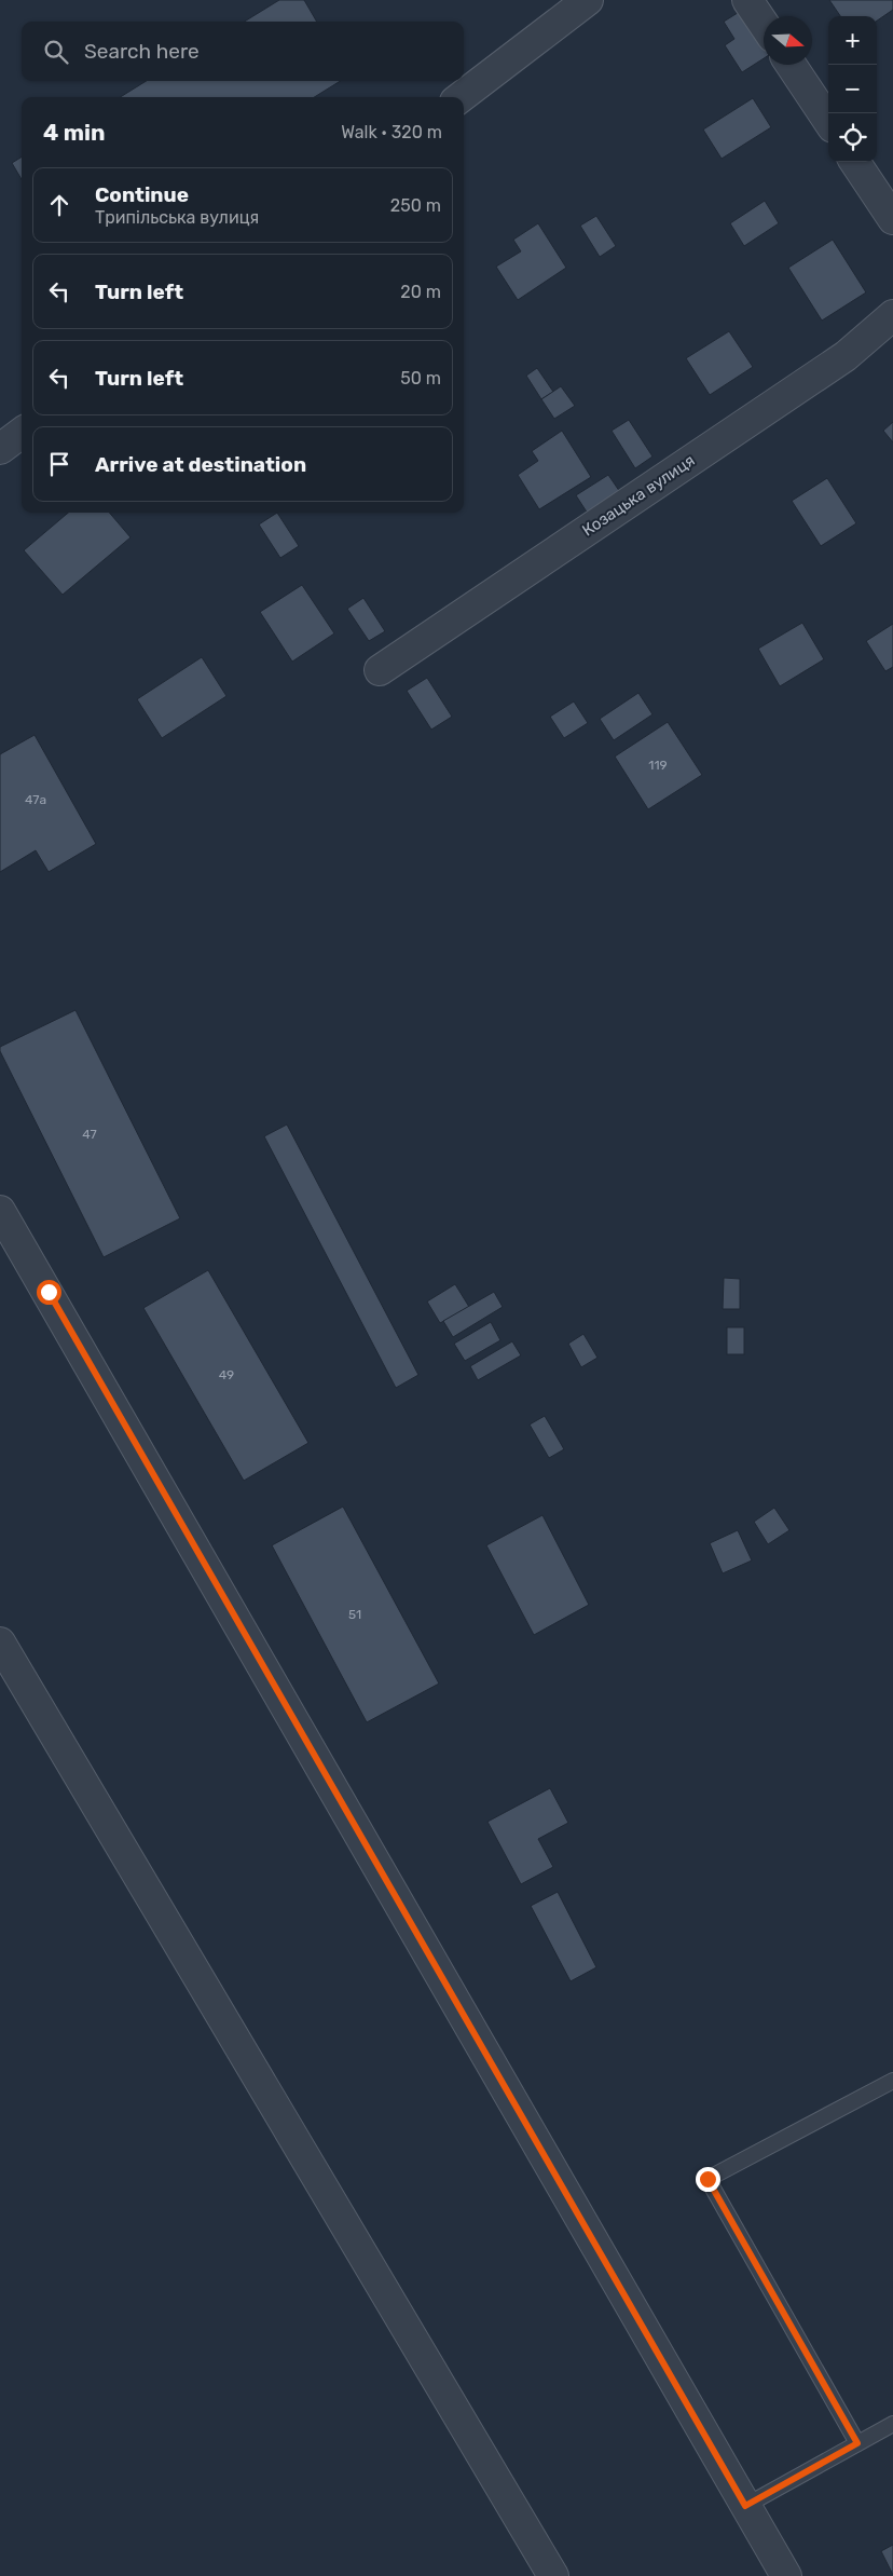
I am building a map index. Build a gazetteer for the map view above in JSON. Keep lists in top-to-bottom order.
{
  "streets": {
    "street": ["Козацька вулиця"]
  },
  "house_numbers": [
    "119",
    "47а",
    "47",
    "49",
    "51"
  ],
  "north": "right",
  "page": {
    "map_buttons": ["+", "−"],
    "search": "Search here",
    "heading": ["4 min", "Walk · 320 m"],
    "list": [
      ["Continue", "Трипільська вулиця", "250 m"],
      ["Turn left", "20 m"],
      ["Turn left", "50 m"],
      "Arrive at destination"
    ]
  }
}
